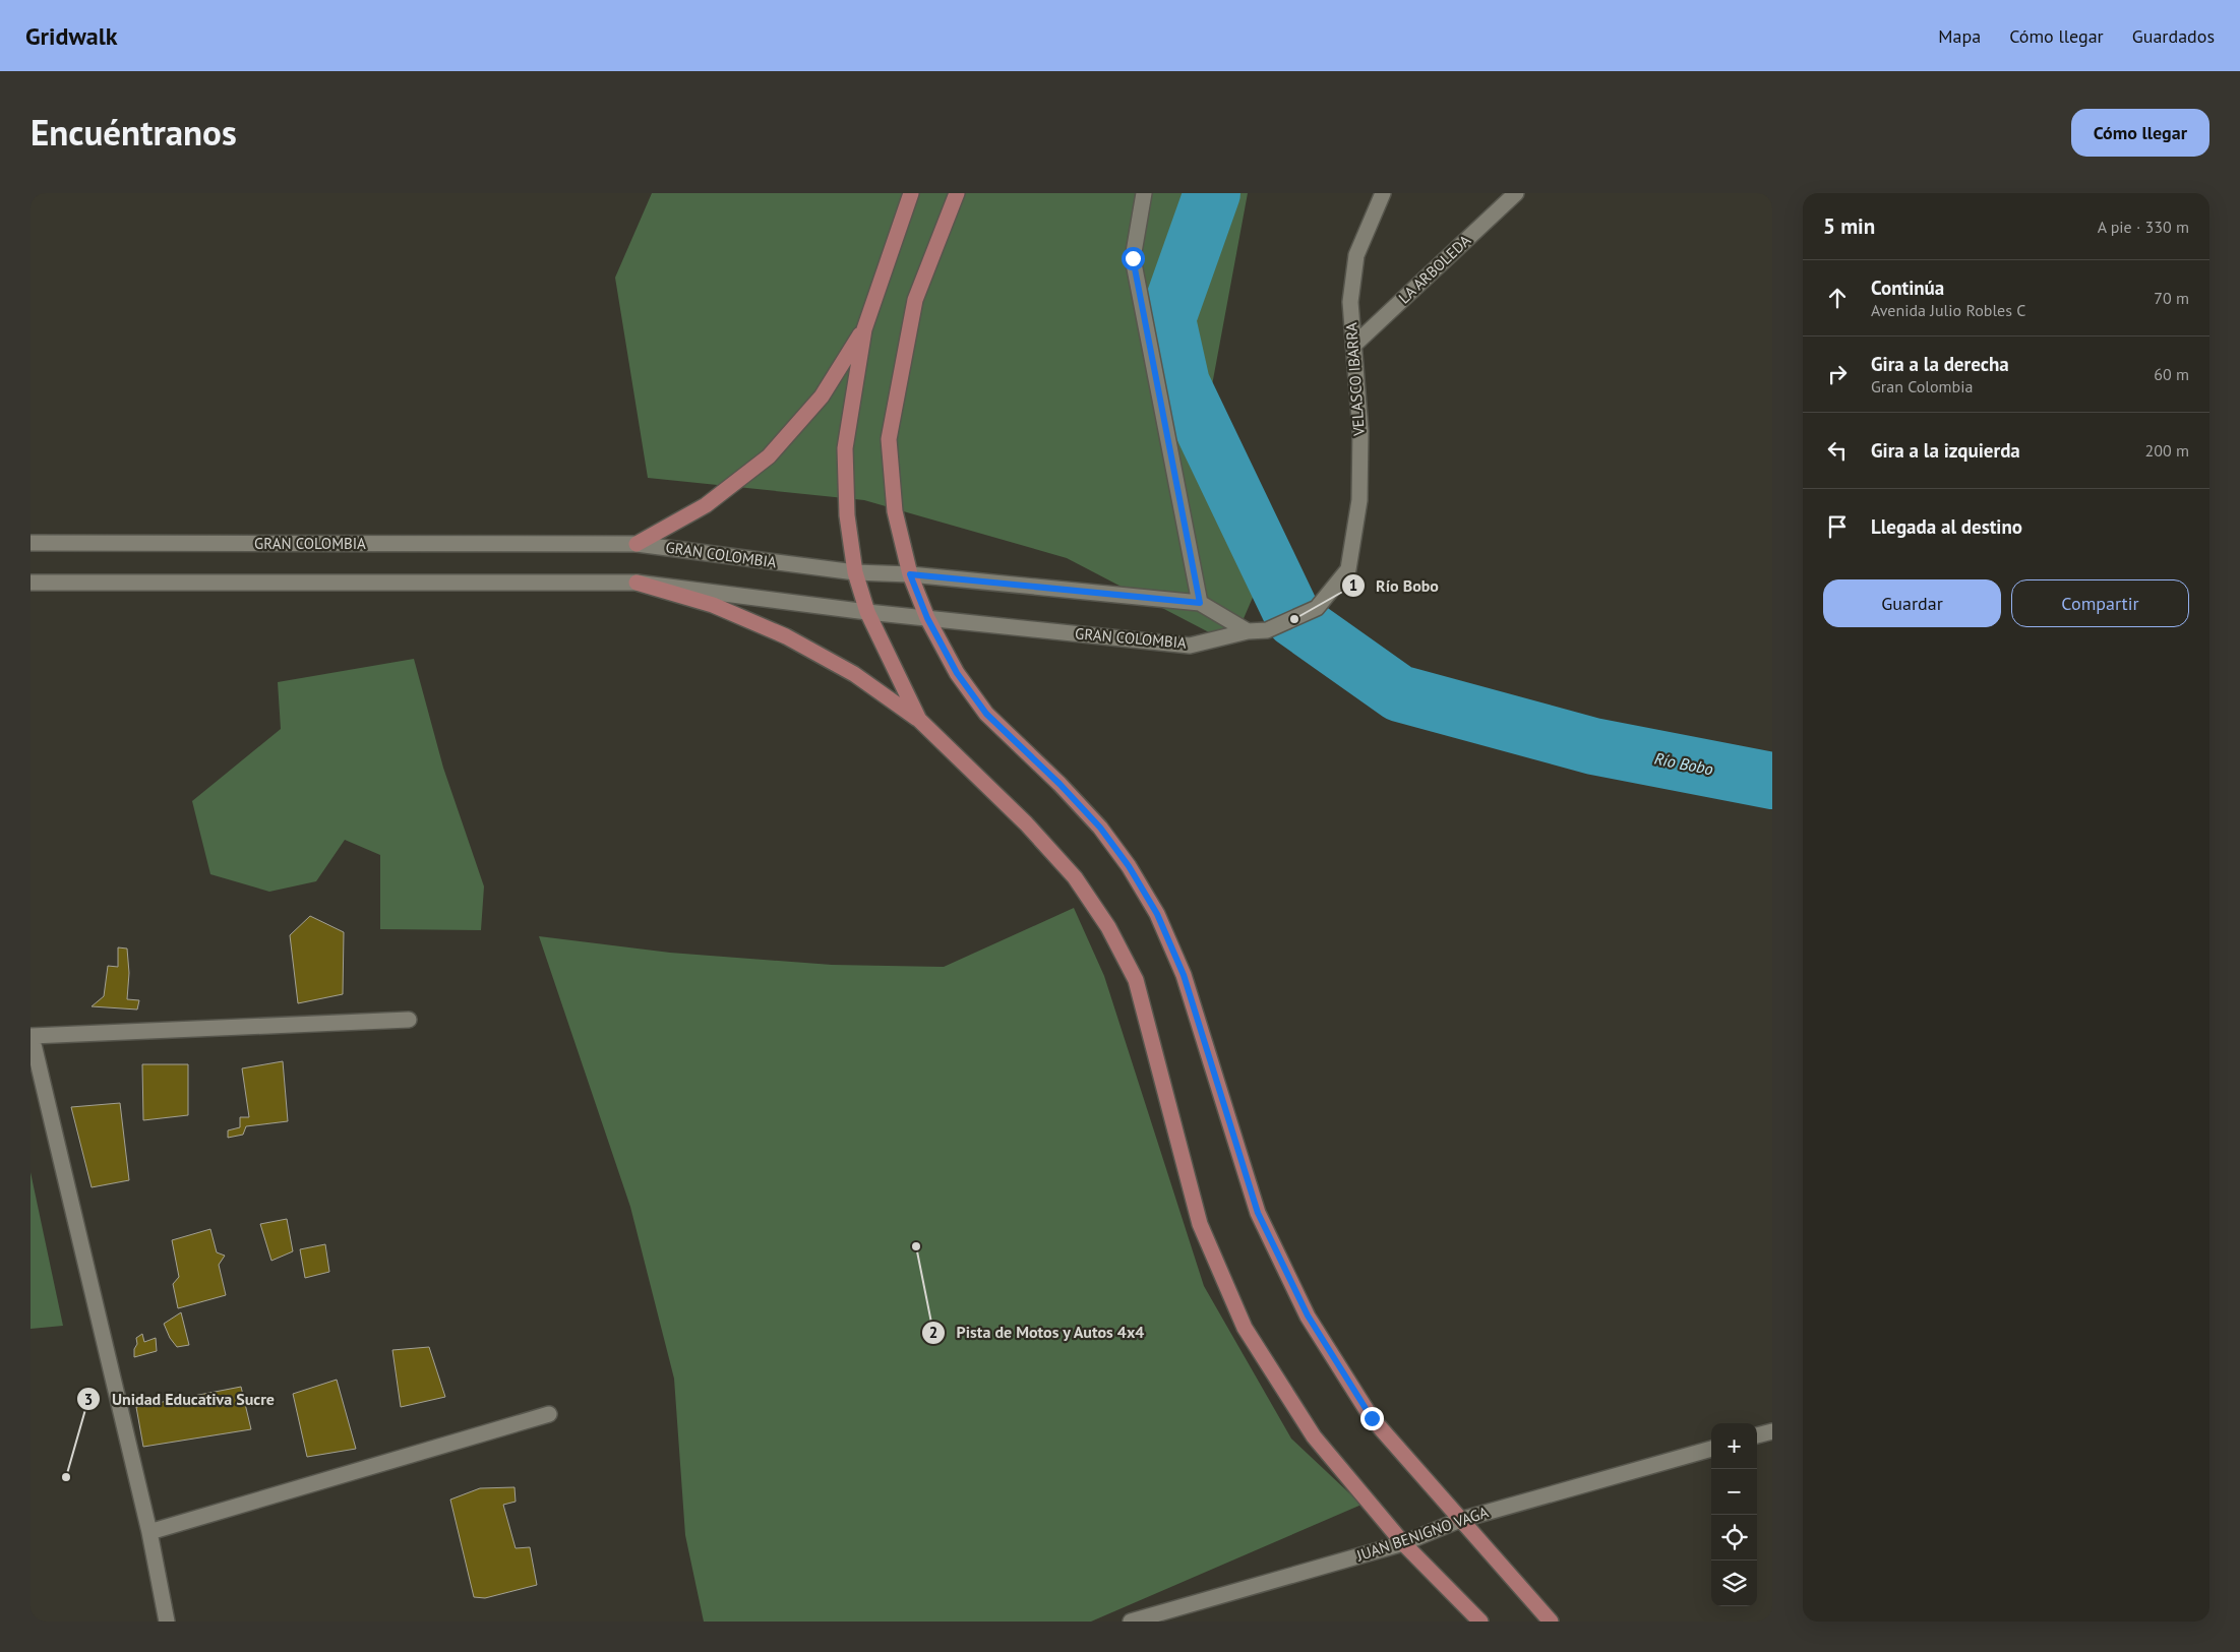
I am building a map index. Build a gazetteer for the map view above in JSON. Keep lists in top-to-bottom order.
{
  "streets": {
    "street": [
      "LA ARBOLEDA",
      "VELASCO IBARRA",
      "GRAN COLOMBIA",
      "JUAN BENIGNO VAGA"
    ]
  },
  "crossings": [
    ["LA ARBOLEDA", "VELASCO IBARRA"],
    ["VELASCO IBARRA", "GRAN COLOMBIA"]
  ],
  "water": ["Río Bobo"],
  "places": ["Río Bobo", "Pista de Motos y Autos 4x4", "Unidad Educativa Sucre"],
  "page": {
    "header": "Gridwalk",
    "nav": ["Mapa", "Cómo llegar", "Guardados"],
    "title": "Encuéntranos",
    "buttons": [
      "Cómo llegar",
      ["Guardar", "Compartir"]
    ],
    "heading": ["5 min", "A pie · 330 m"],
    "list": [
      ["Continúa", "Avenida Julio Robles C", "70 m"],
      ["Gira a la derecha", "Gran Colombia", "60 m"],
      ["Gira a la izquierda", "200 m"],
      "Llegada al destino"
    ],
    "map_buttons": ["+", "−"]
  }
}
